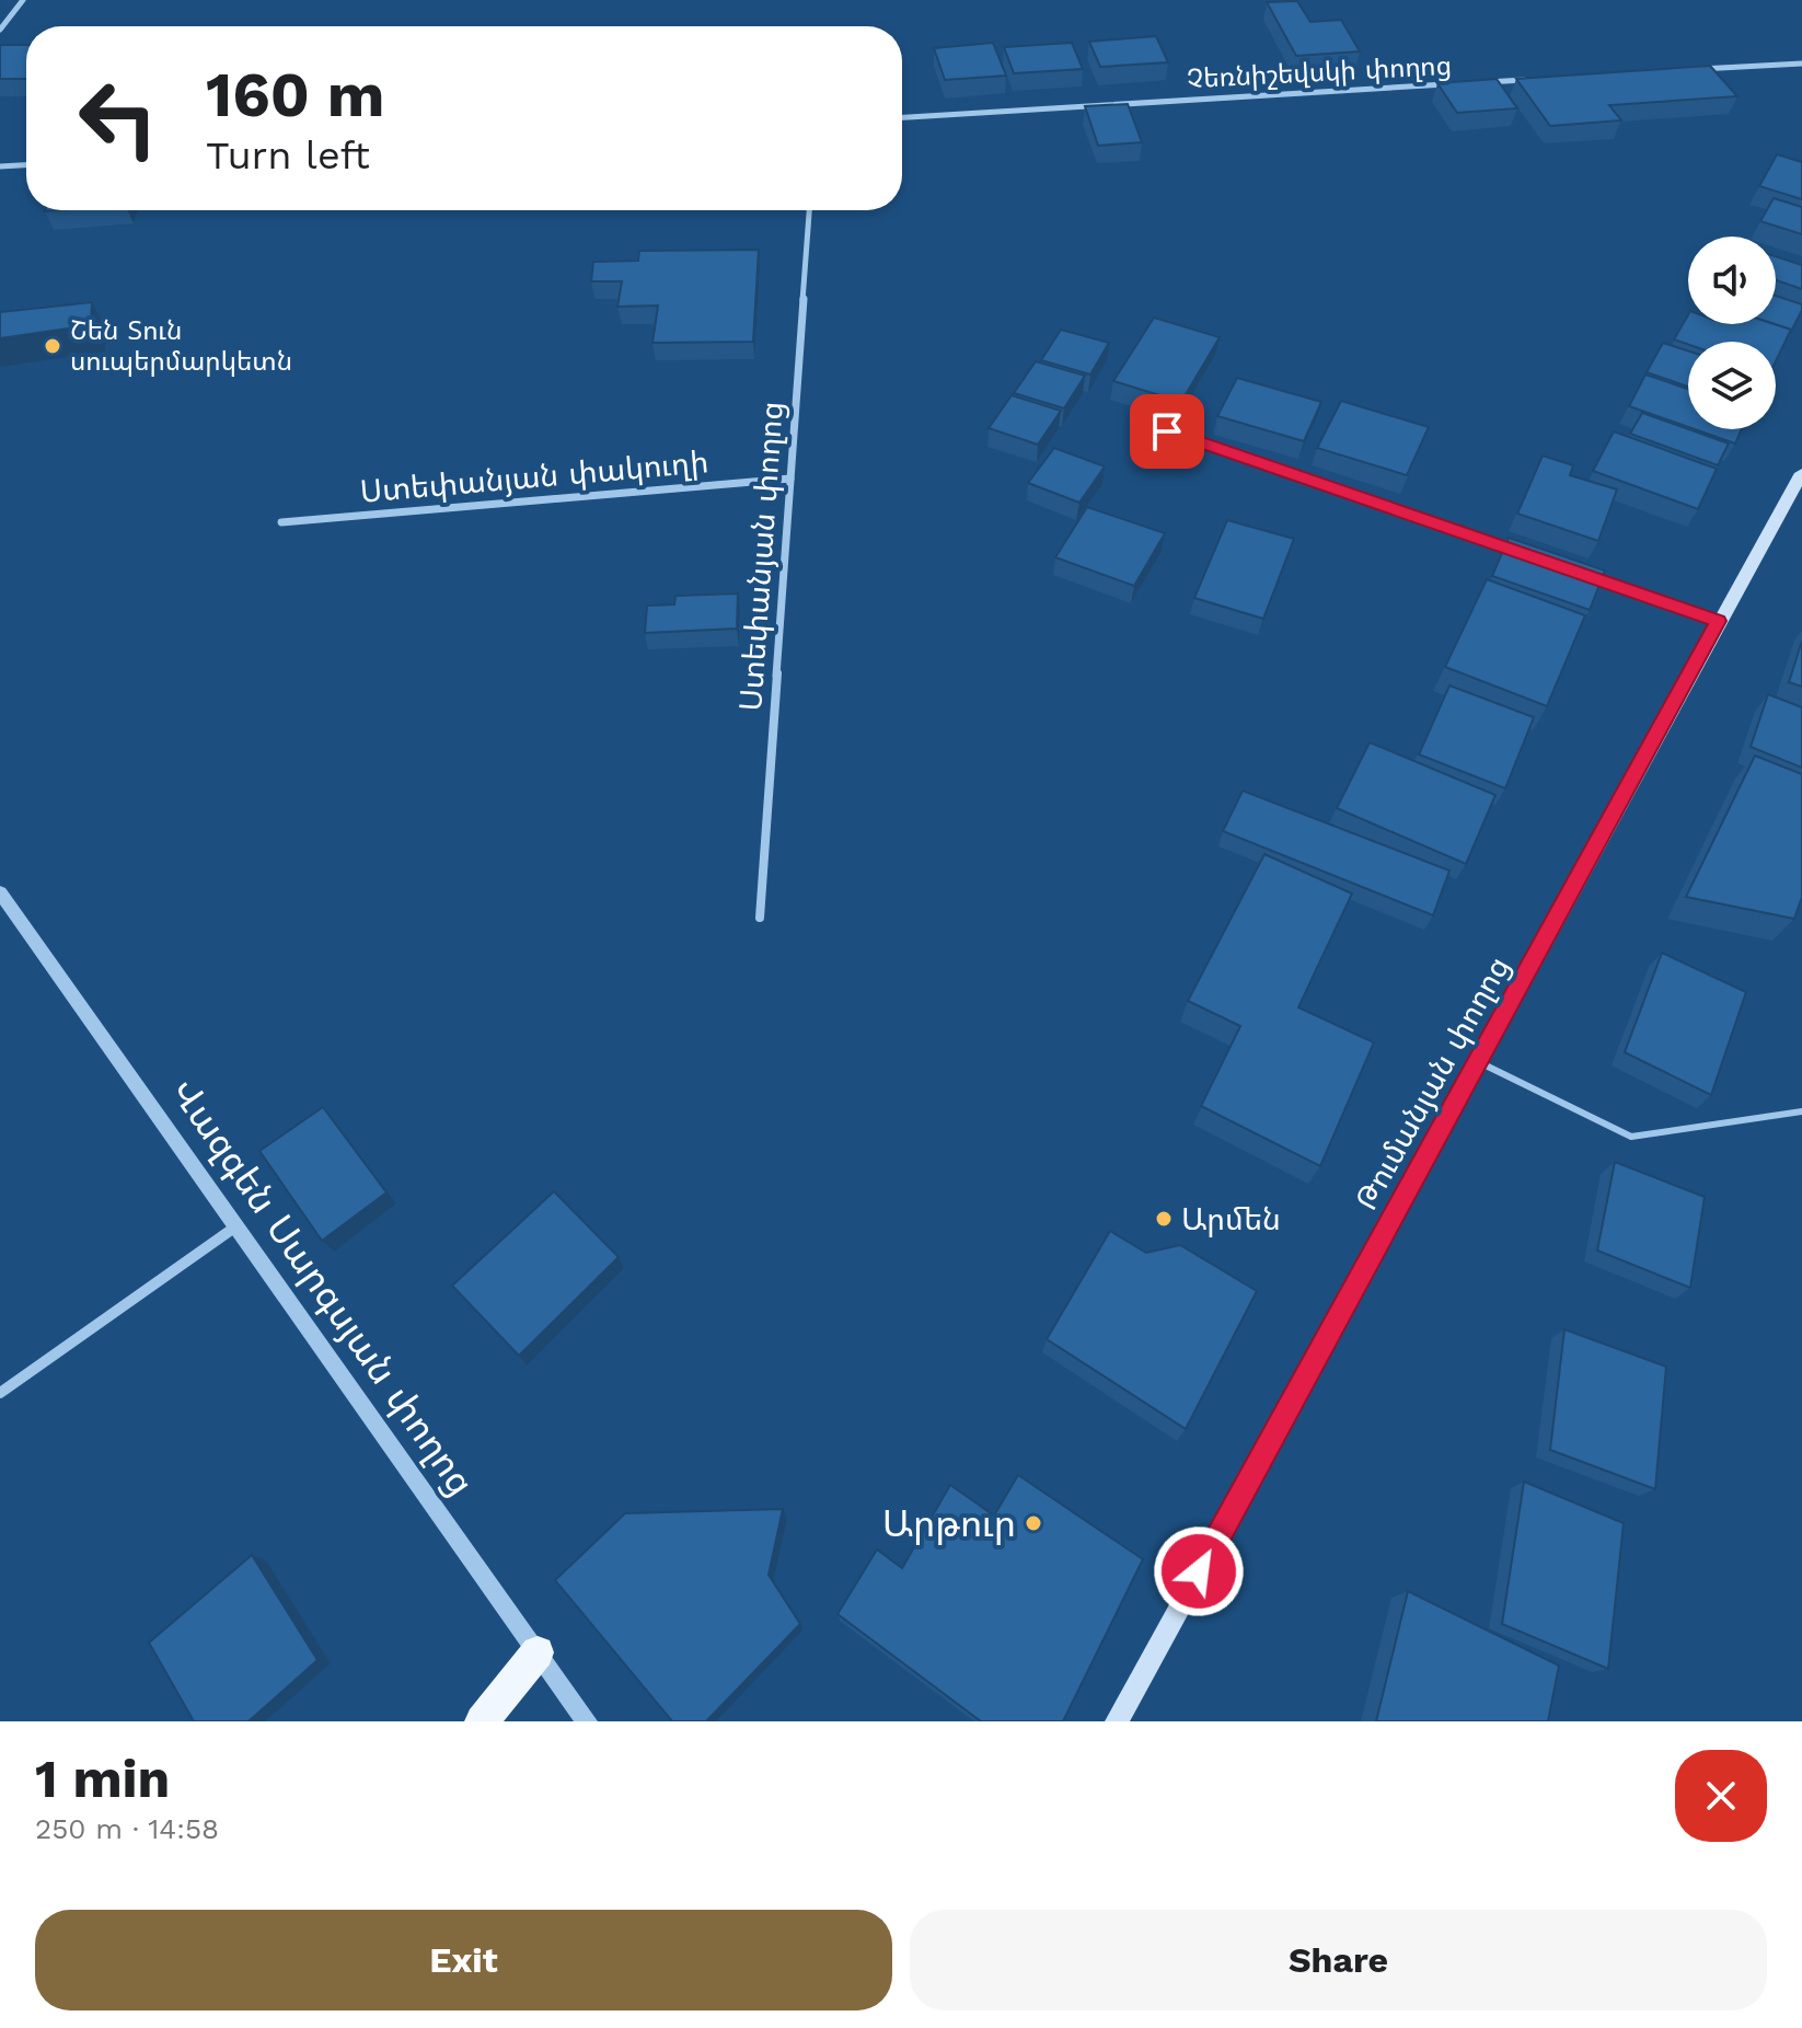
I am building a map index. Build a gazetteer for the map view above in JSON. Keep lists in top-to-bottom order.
{
  "streets": {
    "main road": ["Թումանյան փողոց"],
    "street": [
      "Չեռնիշեվսկի փողոց",
      "Ստեփանյան փակուղի",
      "Ստեփանյան փողոց",
      "Վազգեն Սարգսյան փողոց"
    ]
  },
  "crossings": [
    ["Ստեփանյան փակուղի", "Ստեփանյան փողոց"]
  ],
  "places": ["Շեն Տուն սուպերմարկետն", "Արմեն", "Արթուր"],
  "page": {
    "turn": ["160 m", "Turn left"],
    "heading": ["1 min", "250 m · 14:58"],
    "buttons": ["Exit", "Share"]
  }
}
